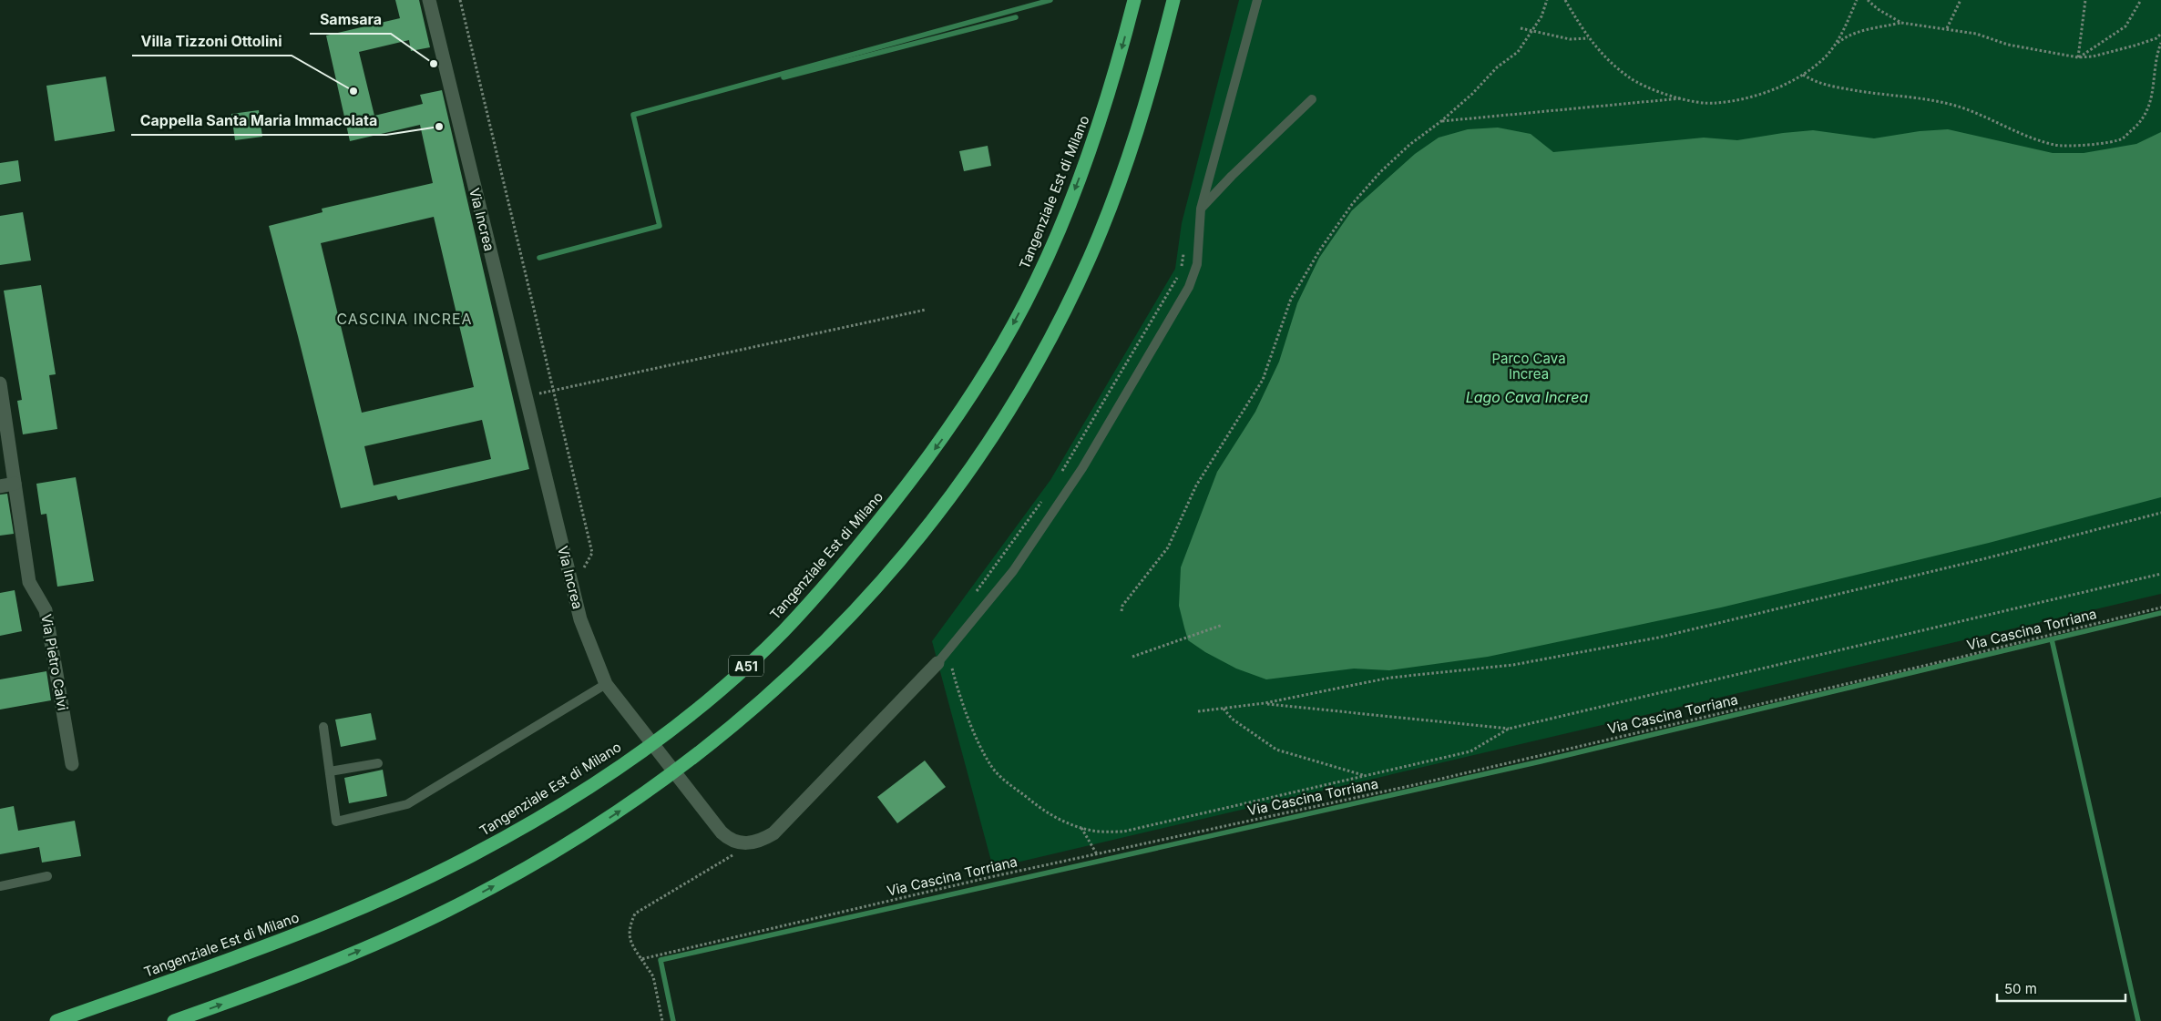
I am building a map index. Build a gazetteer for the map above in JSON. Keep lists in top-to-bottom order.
{
  "streets": {
    "highway": ["Tangenziale Est di Milano", "A51"],
    "street": ["Via Increa", "Via Pietro Calvi"],
    "path": ["Via Cascina Torriana"]
  },
  "districts": ["CASCINA INCREA"],
  "water": ["Lago Cava Increa"],
  "parks": ["Parco Cava Increa"],
  "places": ["Samsara", "Villa Tizzoni Ottolini", "Cappella Santa Maria Immacolata"],
  "scale_bar": "50 m"
}
